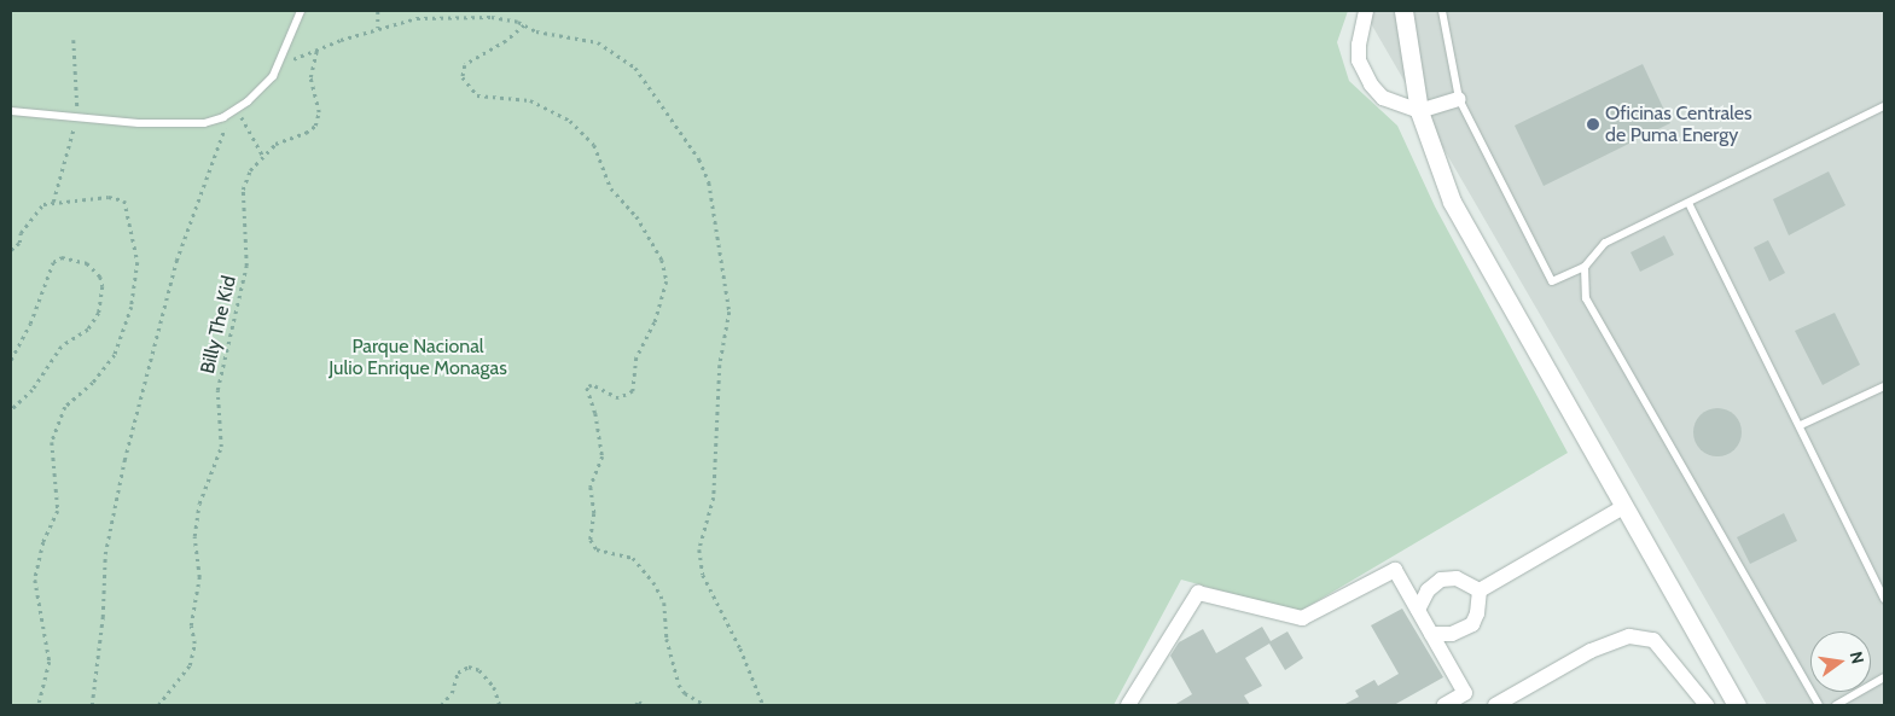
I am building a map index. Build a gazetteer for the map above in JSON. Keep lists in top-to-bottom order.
{
  "streets": {
    "path": ["Billy The Kid"]
  },
  "parks": ["Parque Nacional Julio Enrique Monagas"],
  "places": ["Oficinas Centrales de Puma Energy"],
  "north": "right"
}
